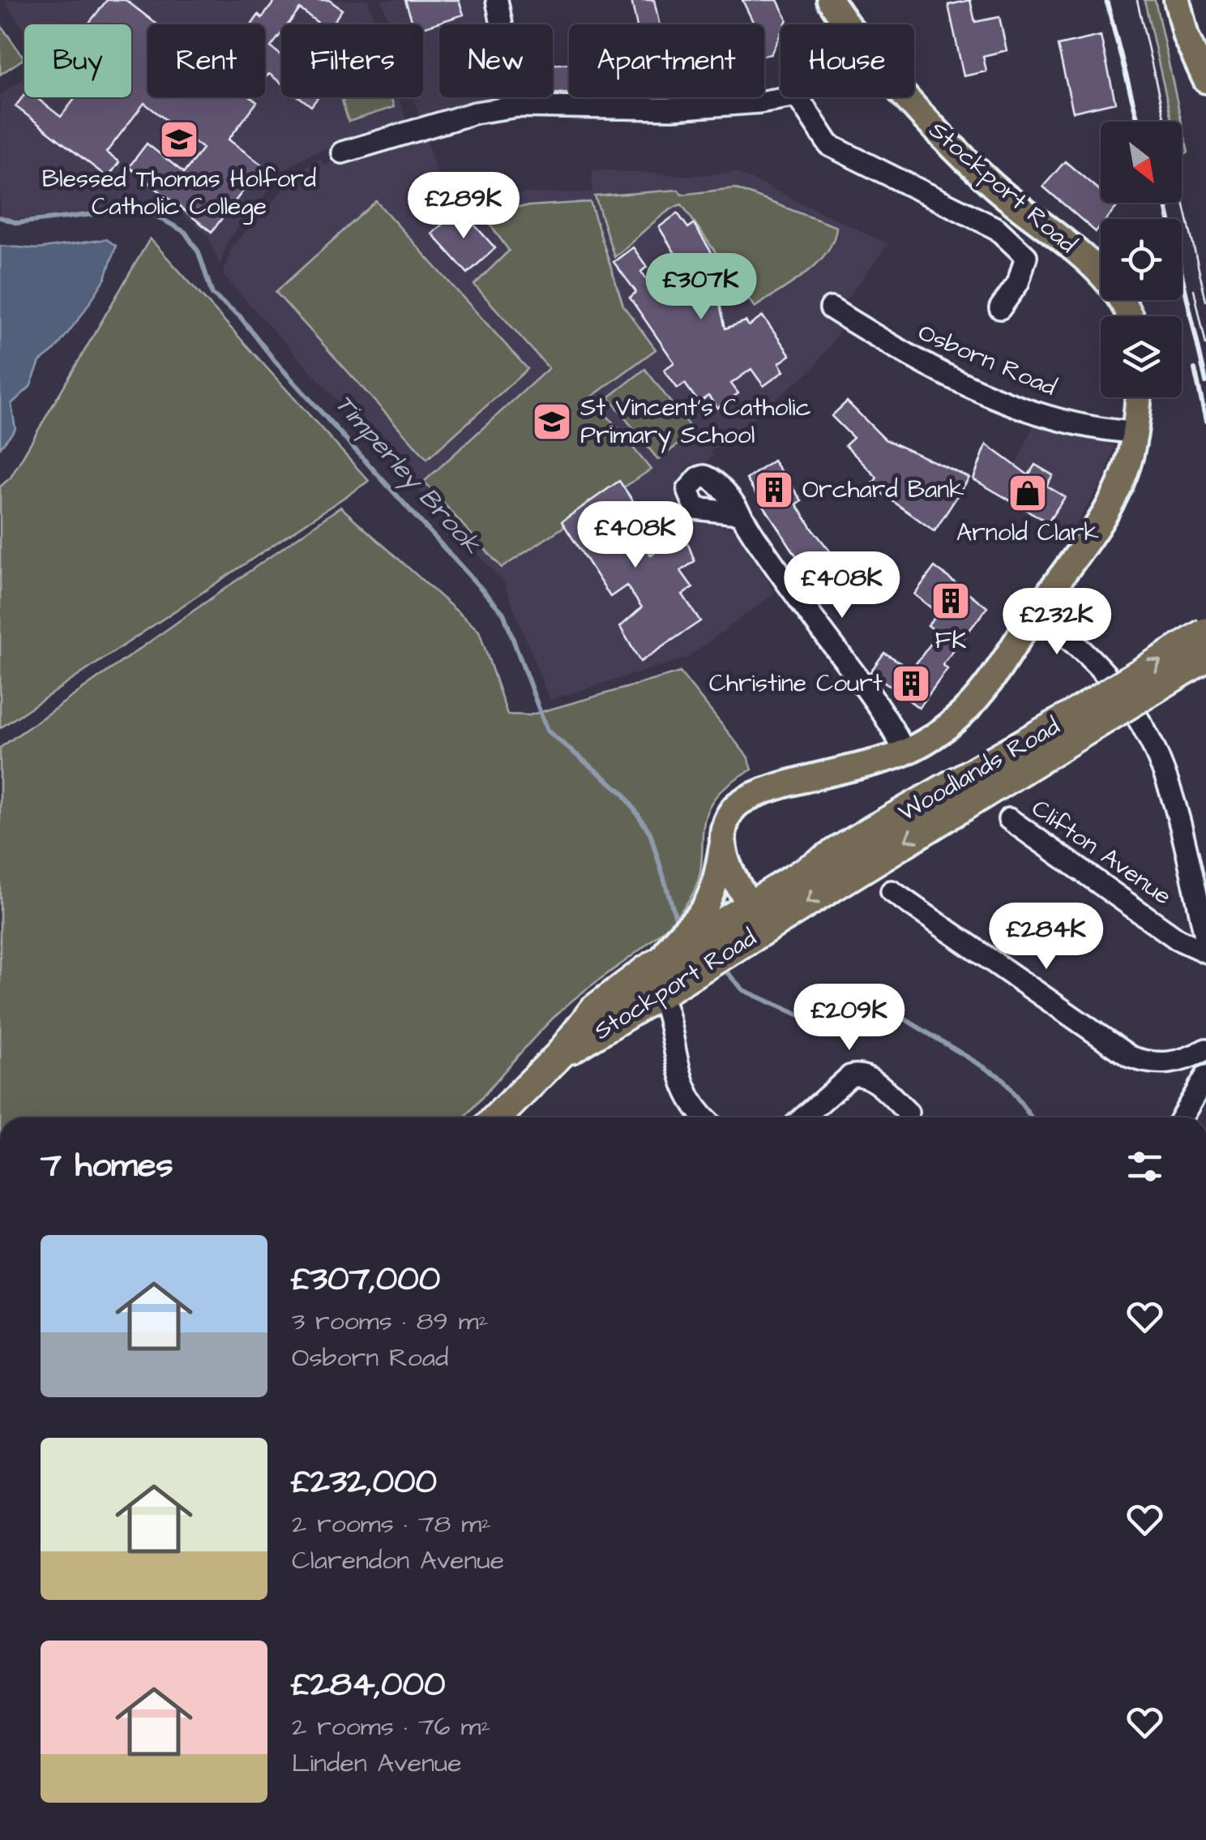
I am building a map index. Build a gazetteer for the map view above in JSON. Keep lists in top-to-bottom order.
{
  "streets": {
    "highway": ["Stockport Road", "Woodlands Road"],
    "street": ["Osborn Road", "Clifton Avenue"]
  },
  "crossings": [
    ["Stockport Road", "Woodlands Road"]
  ],
  "water": ["Timperley Brook"],
  "places": {
    "school or university": ["Blessed Thomas Holford Catholic College", "St Vincent's Catholic Primary School"],
    "building": ["Orchard Bank", "FK", "Christine Court"],
    "shop": ["Arnold Clark"]
  },
  "north": "bottom right",
  "page": {
    "chip": [
      "Buy",
      "Rent",
      "Filters",
      "New",
      "Apartment",
      "House"
    ],
    "price": [
      "£289K",
      "£307K",
      "£408K",
      "£408K",
      "£232K",
      "£284K",
      "£209K"
    ],
    "heading": "7 homes",
    "list": [
      {
        "name": "£307,000",
        "note": "3 rooms · 89 m² · Osborn Road"
      },
      {
        "name": "£232,000",
        "note": "2 rooms · 78 m² · Clarendon Avenue"
      },
      {
        "name": "£284,000",
        "note": "2 rooms · 76 m² · Linden Avenue"
      }
    ]
  }
}
